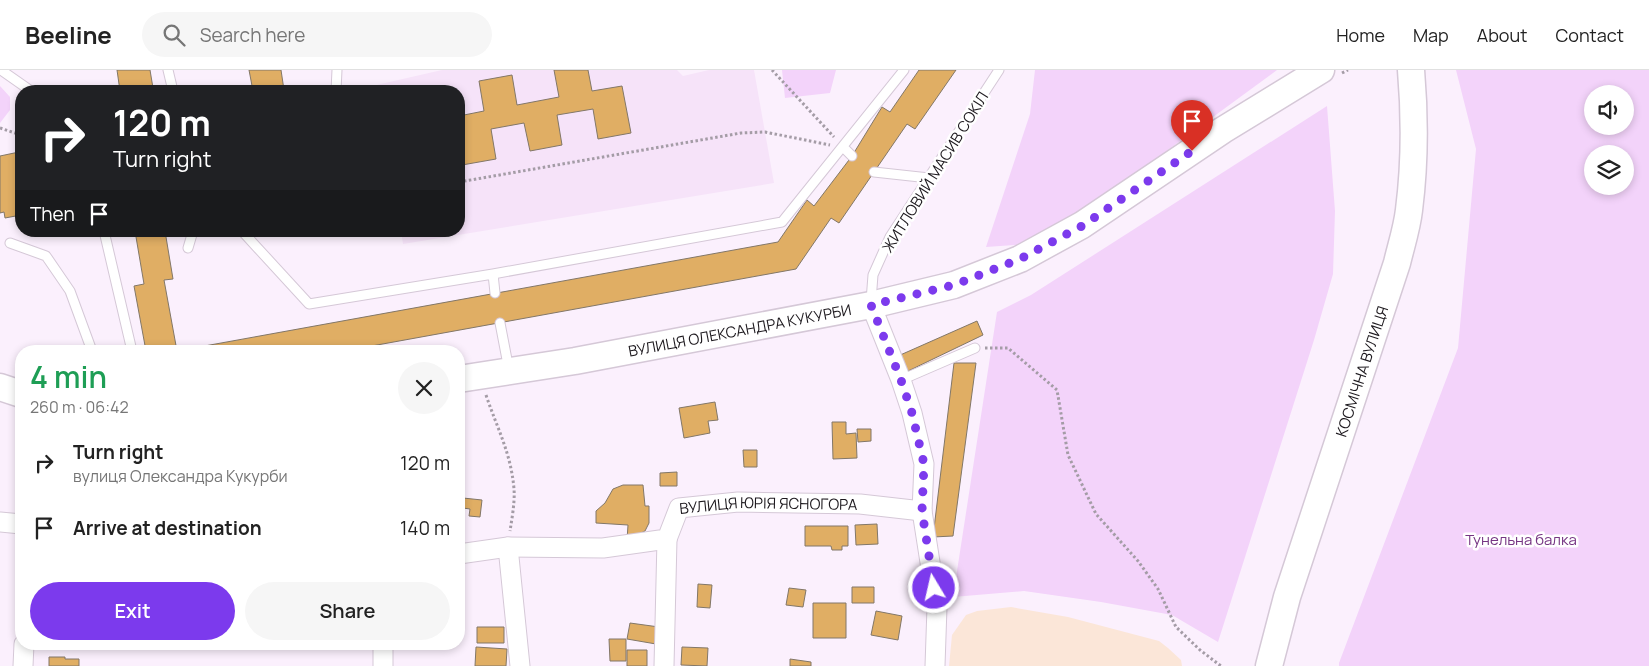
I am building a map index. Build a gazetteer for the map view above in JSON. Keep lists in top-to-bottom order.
{
  "streets": {
    "street": ["ВУЛИЦЯ ОЛЕКСАНДРА КУКУРБИ", "КОСМІЧНА ВУЛИЦЯ", "ВУЛИЦЯ ЮРІЯ ЯСНОГОРА"],
    "lane": ["ЖИТЛОВИЙ МАСИВ СОКІЛ"]
  },
  "crossings": [
    ["ЖИТЛОВИЙ МАСИВ СОКІЛ", "ВУЛИЦЯ ОЛЕКСАНДРА КУКУРБИ"]
  ],
  "parks": ["Тунельна балка"],
  "page": {
    "header": "Beeline",
    "search": "Search here",
    "nav": [
      "Home",
      "Map",
      "About",
      "Contact"
    ],
    "turn": ["120 m", "Turn right"],
    "then": "Then",
    "heading": ["4 min", "260 m · 06:42"],
    "list": [
      {
        "name": "Turn right",
        "note": "вулиця Олександра Кукурби",
        "value": "120 m"
      },
      {
        "name": "Arrive at destination",
        "value": "140 m"
      }
    ],
    "buttons": ["Exit", "Share"]
  }
}
